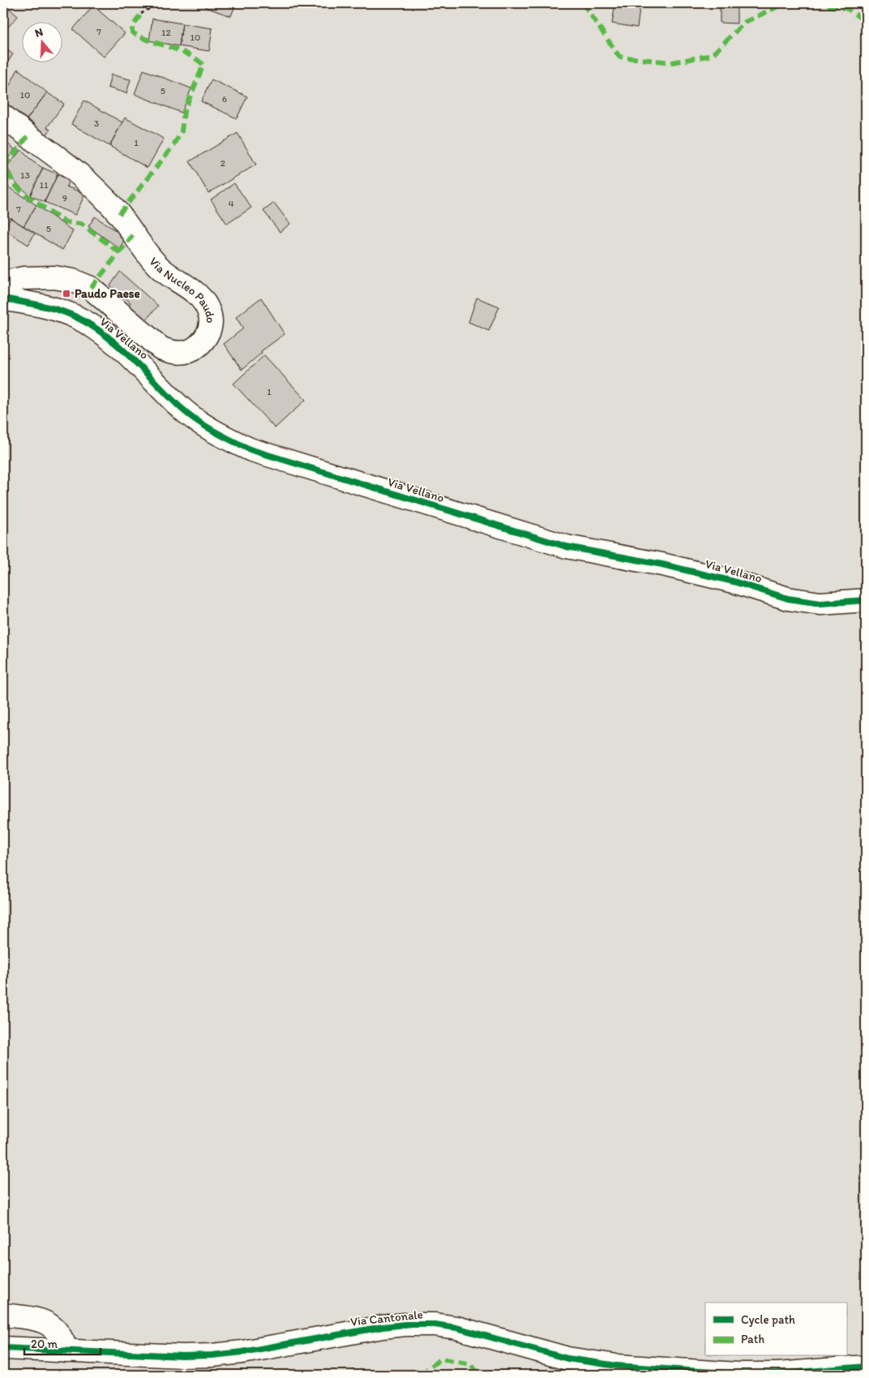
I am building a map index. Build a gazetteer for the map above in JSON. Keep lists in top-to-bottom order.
{
  "streets": {
    "street": ["Via Nucleo Paudo", "Via Vellano", "Via Cantonale"]
  },
  "places": {
    "transit": ["Paudo Paese"]
  },
  "house_numbers": [
    "7",
    "12",
    "10",
    "5",
    "10",
    "6",
    "3",
    "1",
    "2",
    "13",
    "11",
    "9",
    "4",
    "7",
    "5",
    "1"
  ],
  "legend": ["Cycle path", "Path"],
  "scale_bar": "20 m",
  "north": "top"
}
